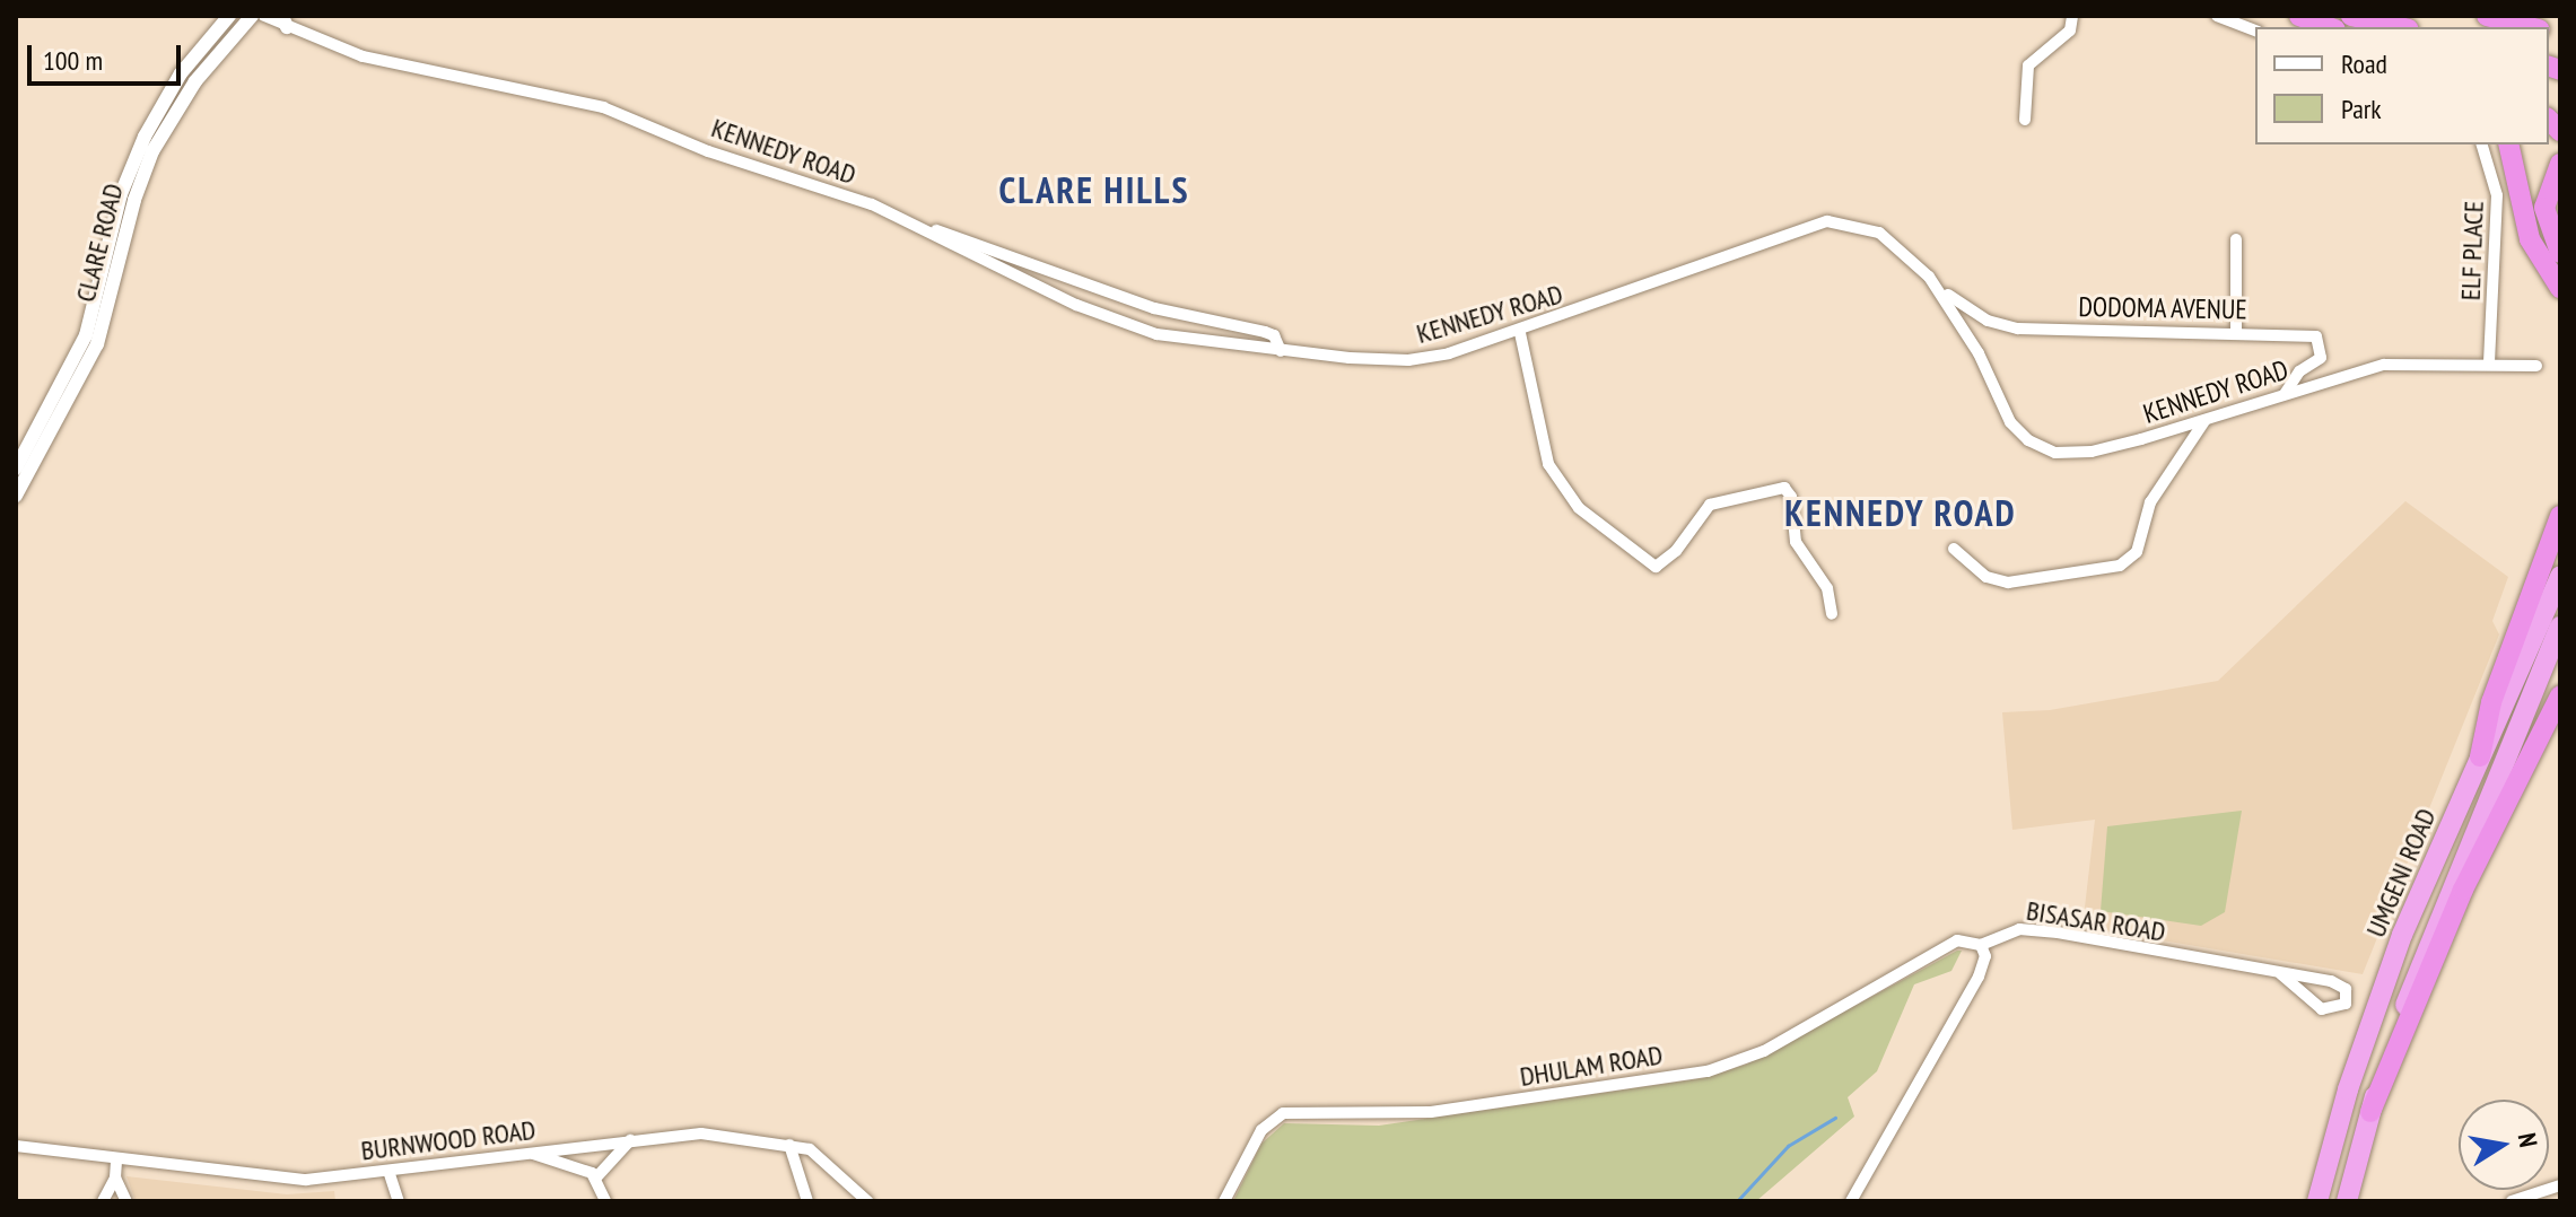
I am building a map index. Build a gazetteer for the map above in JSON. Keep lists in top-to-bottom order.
{
  "streets": {
    "highway": ["UMGENI ROAD"],
    "street": [
      "KENNEDY ROAD",
      "CLARE ROAD",
      "ELF PLACE",
      "DODOMA AVENUE",
      "BISASAR ROAD",
      "DHULAM ROAD",
      "BURNWOOD ROAD"
    ]
  },
  "crossings": [
    ["KENNEDY ROAD", "ELF PLACE"],
    ["KENNEDY ROAD", "DODOMA AVENUE"],
    ["BISASAR ROAD", "DHULAM ROAD"]
  ],
  "districts": ["CLARE HILLS", "KENNEDY ROAD"],
  "legend": ["Road", "Park"],
  "scale_bar": "100 m",
  "north": "right"
}
